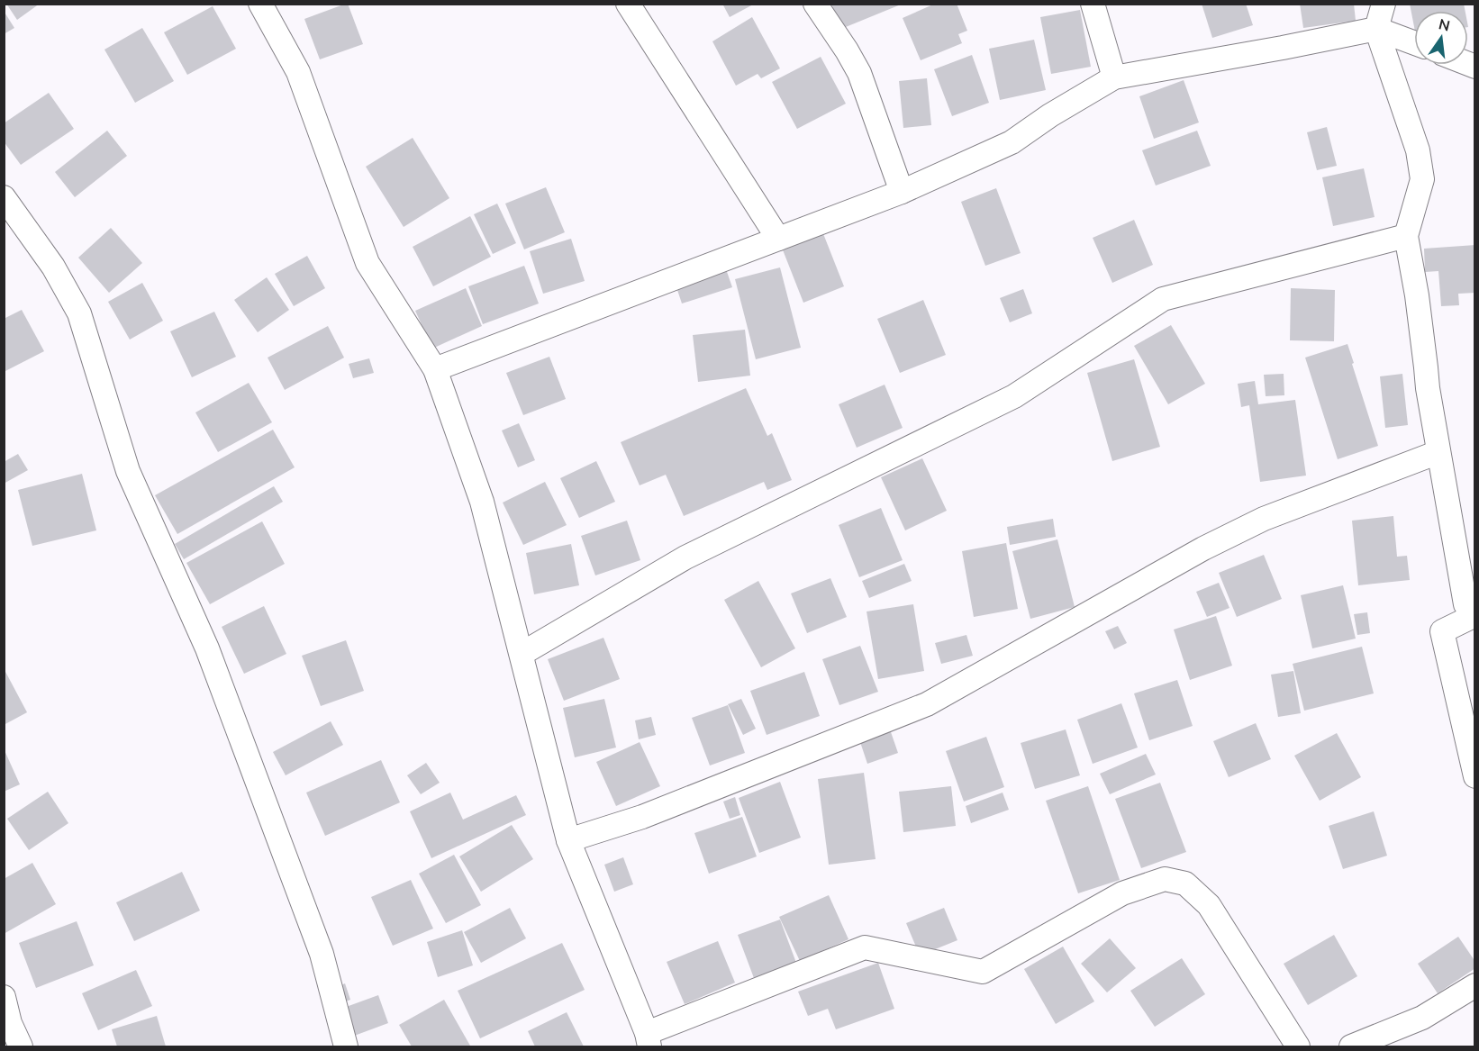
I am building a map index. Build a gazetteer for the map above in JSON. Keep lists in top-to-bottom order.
{
  "north": "top"
}
